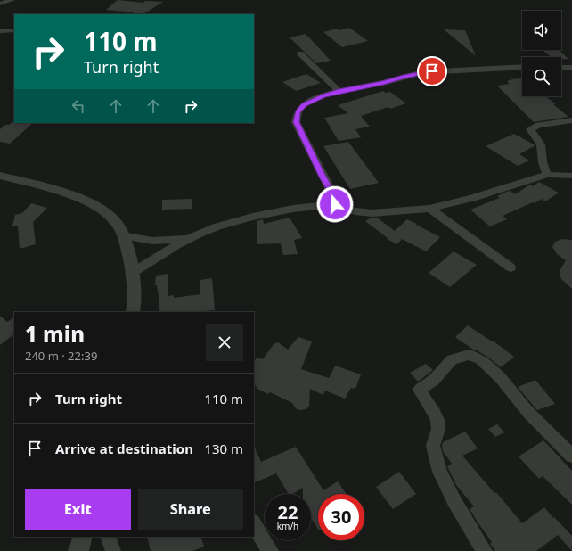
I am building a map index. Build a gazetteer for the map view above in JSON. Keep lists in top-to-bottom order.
{
  "page": {
    "turn": ["110 m", "Turn right"],
    "heading": ["1 min", "240 m · 22:39"],
    "list": [
      {
        "name": "Turn right",
        "value": "110 m"
      },
      {
        "name": "Arrive at destination",
        "value": "130 m"
      }
    ],
    "buttons": ["Exit", "Share"],
    "speed": "22 km/h",
    "limit": "30"
  }
}
